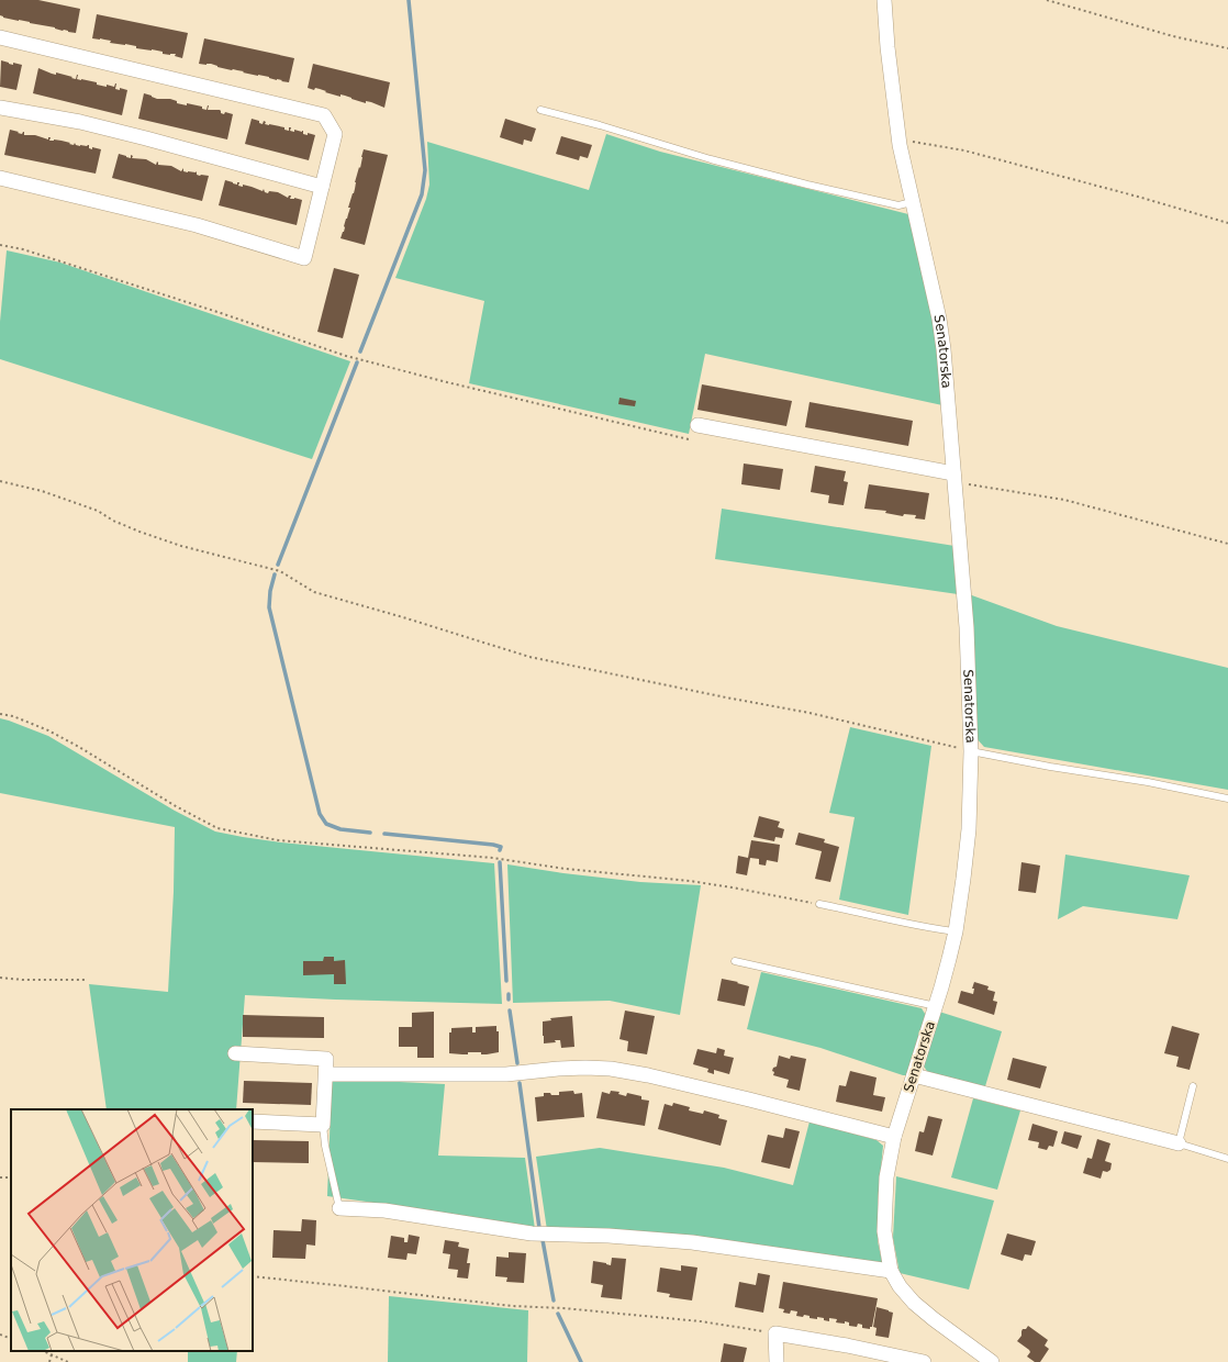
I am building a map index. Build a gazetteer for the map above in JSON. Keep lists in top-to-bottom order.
{
  "streets": {
    "street": ["Senatorska"]
  }
}
